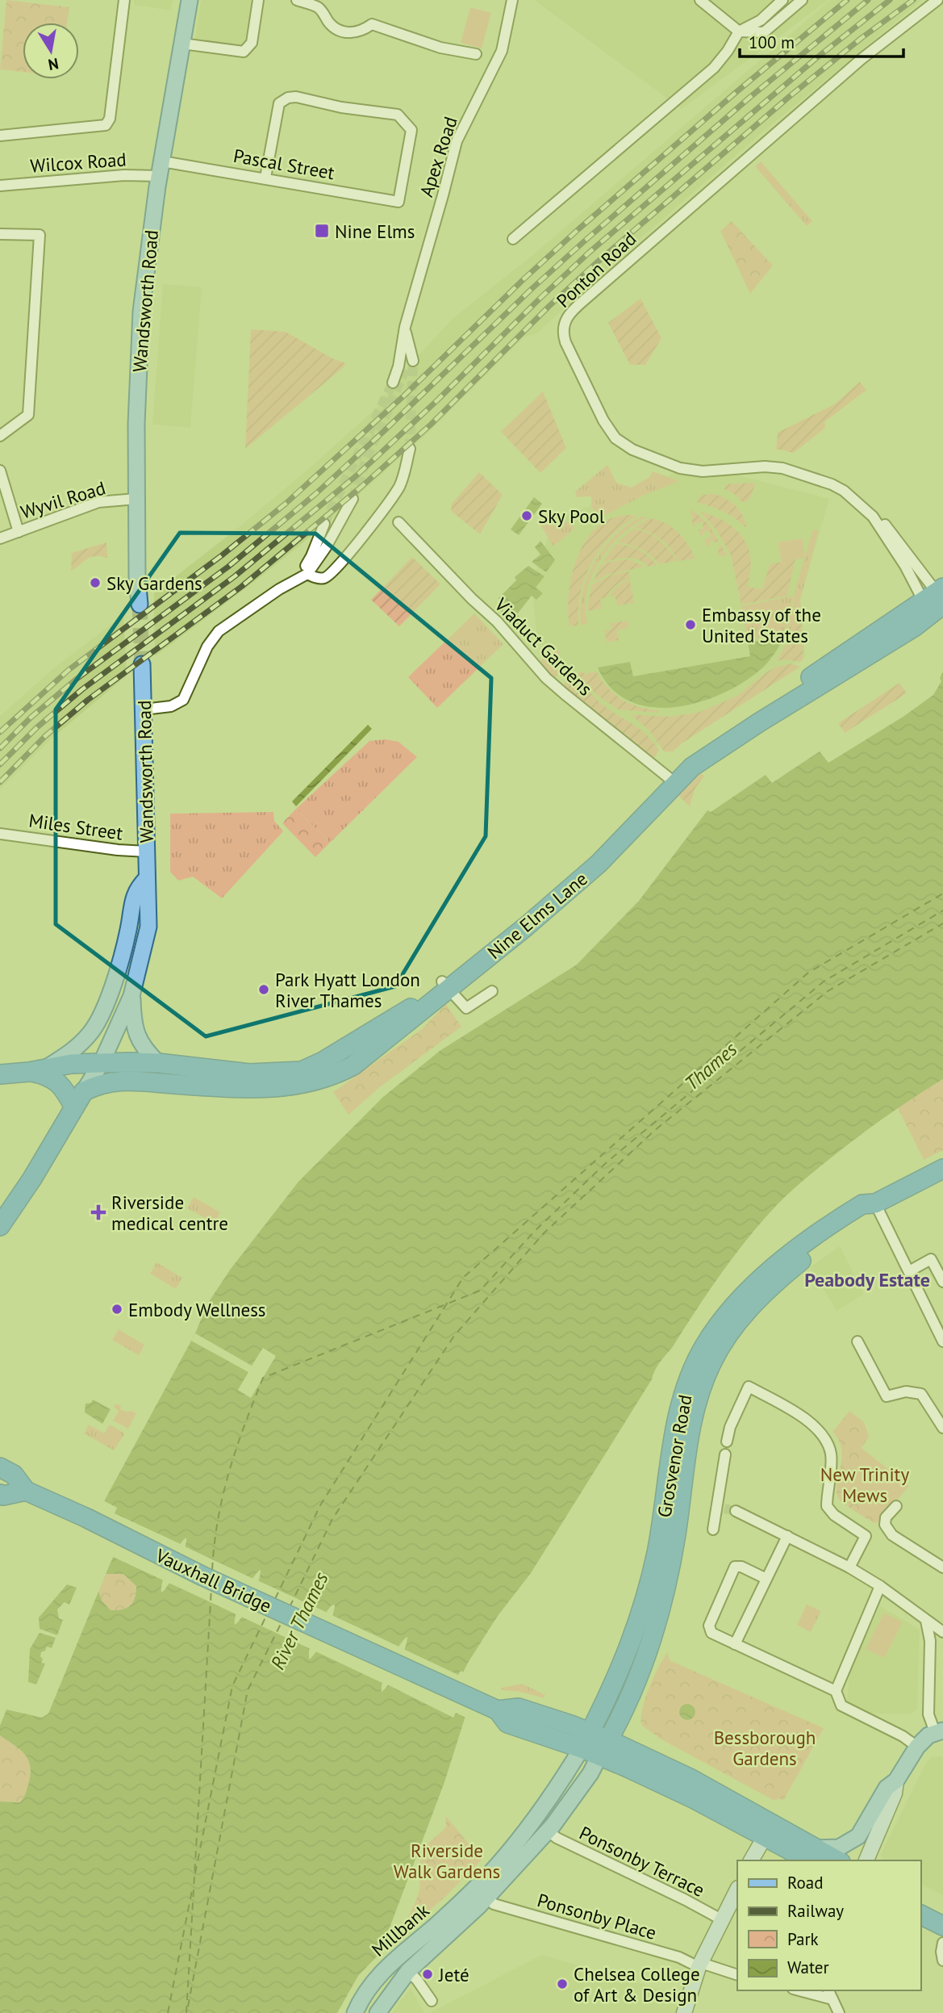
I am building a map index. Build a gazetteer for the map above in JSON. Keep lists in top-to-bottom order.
{
  "streets": {
    "highway": ["Nine Elms Lane", "Grosvenor Road", "Vauxhall Bridge"],
    "main road": ["Wandsworth Road", "Millbank"],
    "street": [
      "Apex Road",
      "Wilcox Road",
      "Pascal Street",
      "Ponton Road",
      "Wyvil Road",
      "Viaduct Gardens",
      "Miles Street",
      "Ponsonby Terrace",
      "Ponsonby Place"
    ]
  },
  "crossings": [
    ["Wilcox Road", "Pascal Street"],
    ["Wilcox Road", "Wandsworth Road"],
    ["Pascal Street", "Wandsworth Road"],
    ["Ponton Road", "Nine Elms Lane"],
    ["Wandsworth Road", "Wyvil Road"],
    ["Wandsworth Road", "Miles Street"],
    ["Wandsworth Road", "Nine Elms Lane"],
    ["Viaduct Gardens", "Nine Elms Lane"],
    ["Grosvenor Road", "Vauxhall Bridge"],
    ["Grosvenor Road", "Millbank"],
    ["Vauxhall Bridge", "Millbank"],
    ["Ponsonby Terrace", "Millbank"],
    ["Ponsonby Place", "Millbank"]
  ],
  "districts": ["Peabody Estate"],
  "water": ["Thames", "River Thames"],
  "parks": ["New Trinity Mews", "Bessborough Gardens", "Riverside Walk Gardens"],
  "places": {
    "transit": ["Nine Elms"],
    "other": [
      "Sky Pool",
      "Sky Gardens",
      "Embassy of the United States",
      "Park Hyatt London River Thames",
      "Embody Wellness",
      "Jeté",
      "Chelsea College of Art & Design"
    ],
    "health": ["Riverside medical centre"]
  },
  "legend": [
    "Road",
    "Railway",
    "Park",
    "Water"
  ],
  "scale_bar": "100 m",
  "north": "bottom"
}
